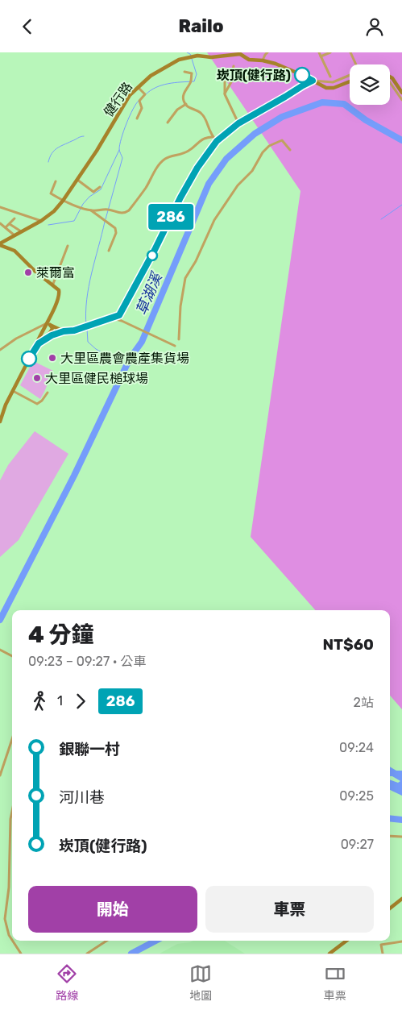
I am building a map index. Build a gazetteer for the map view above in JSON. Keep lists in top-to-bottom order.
{
  "streets": {
    "street": ["健行路"]
  },
  "water": ["草湖溪"],
  "places": [
    "崁頂(健行路)",
    "萊爾富",
    "大里區農會農產集貨場",
    "大里區健民槌球場"
  ],
  "lines": ["bus line 286"],
  "page": {
    "header": "Railo",
    "on_map": "286",
    "heading": ["4 分鐘", "09:23 – 09:27 · 公車", "NT$60"],
    "legs": ["1", "286", "2站"],
    "list": [
      {
        "name": "銀聯一村",
        "value": "09:24"
      },
      {
        "name": "河川巷",
        "value": "09:25"
      },
      {
        "name": "崁頂(健行路)",
        "value": "09:27"
      }
    ],
    "buttons": ["開始", "車票"],
    "tabs": ["路線", "地圖", "車票"]
  }
}
